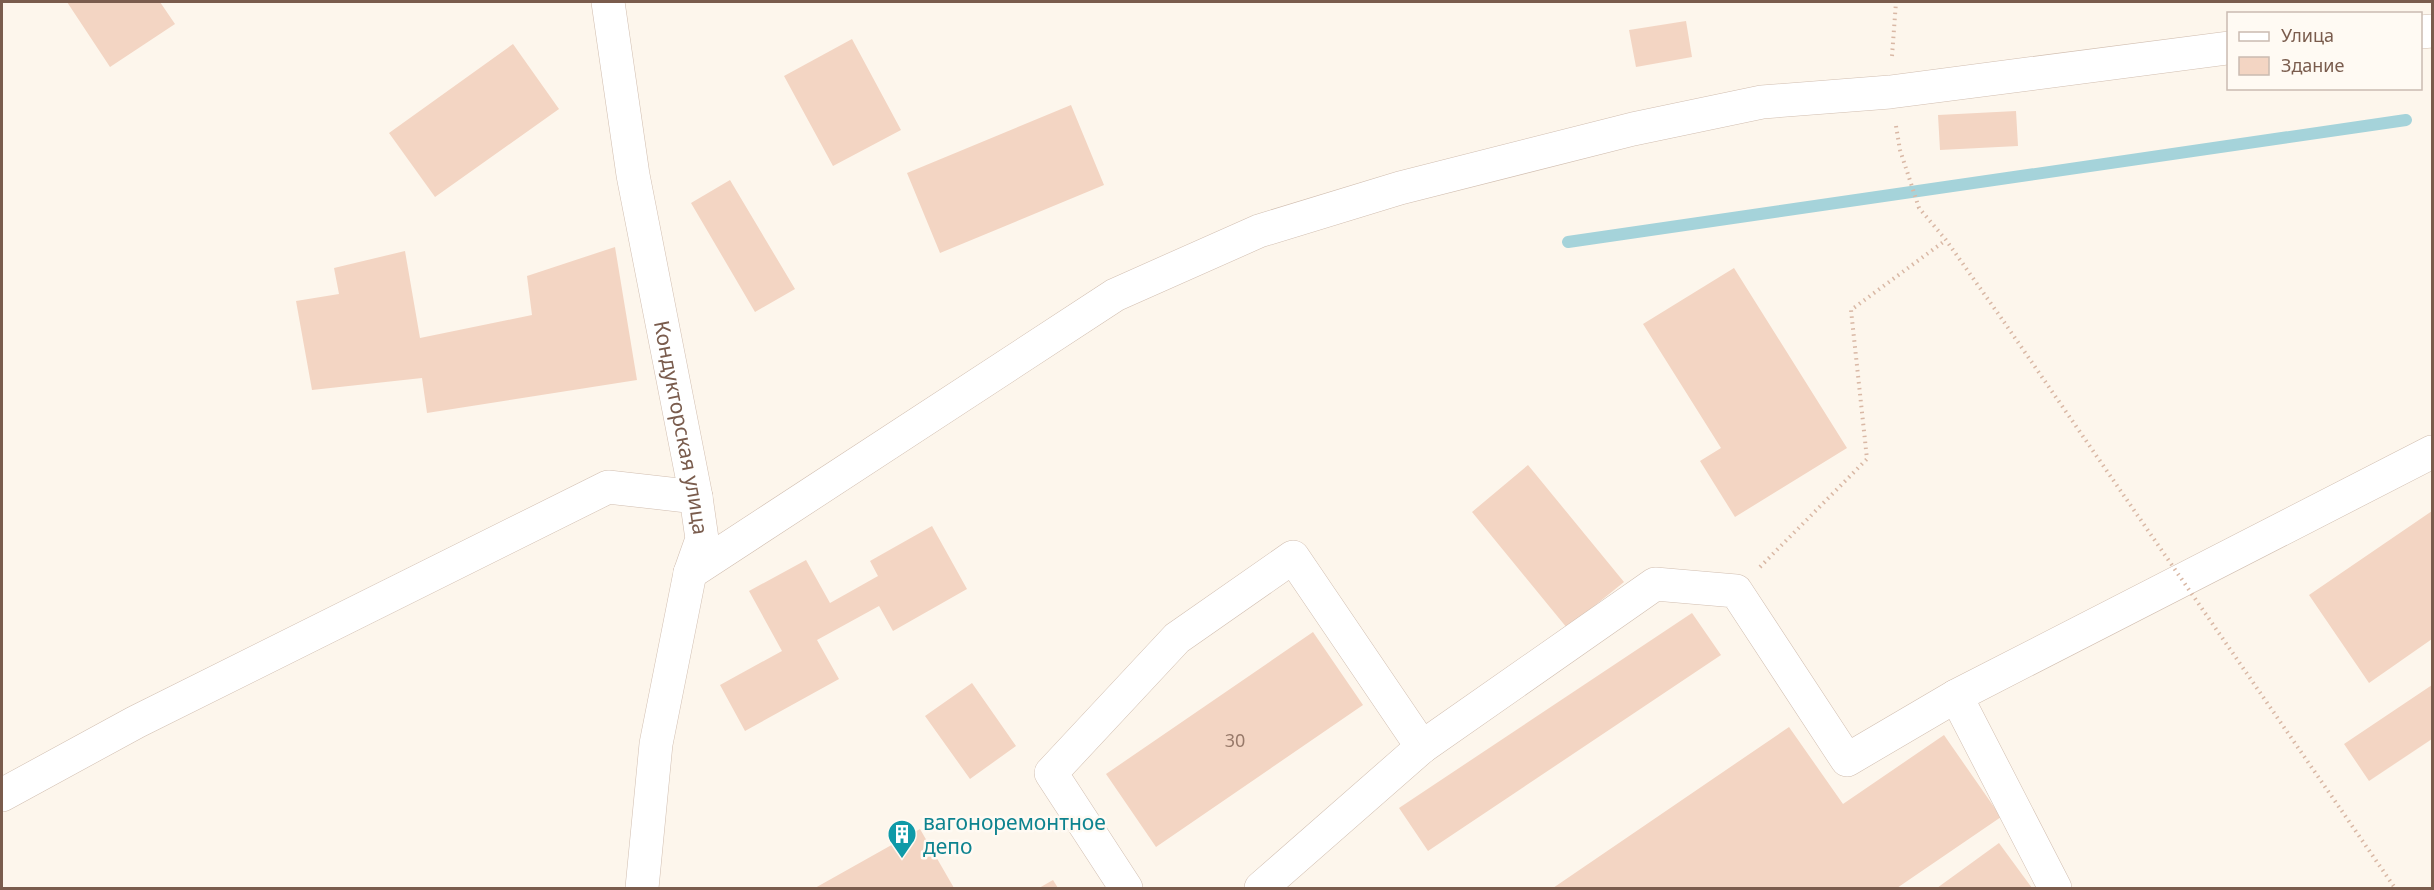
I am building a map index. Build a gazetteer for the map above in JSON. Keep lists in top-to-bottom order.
{
  "streets": {
    "lane": ["Кондукторская улица"]
  },
  "places": {
    "building": ["вагоноремонтное депо"]
  },
  "house_numbers": ["30"],
  "legend": ["Улица", "Здание"]
}
